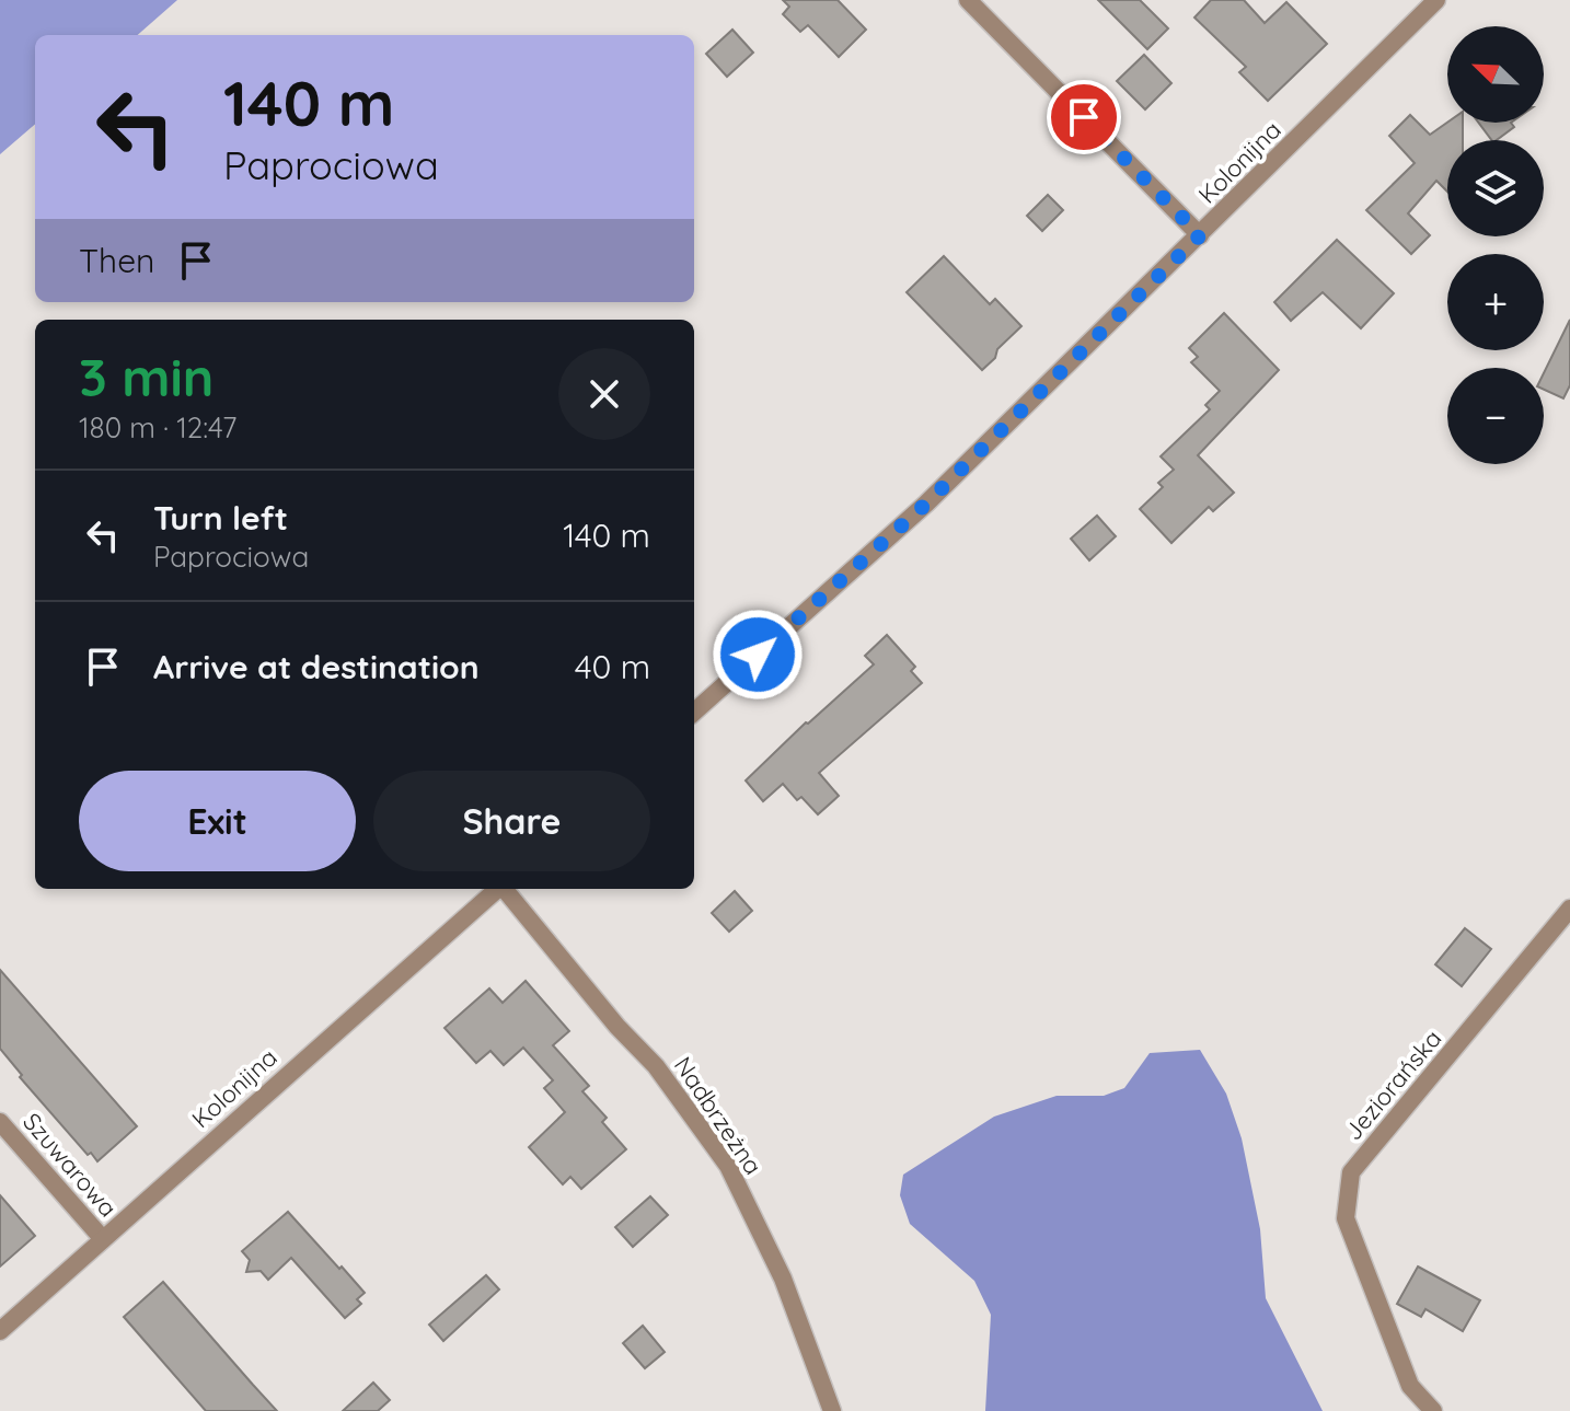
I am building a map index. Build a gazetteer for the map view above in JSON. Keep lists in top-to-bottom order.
{
  "streets": {
    "street": [
      "Kolonijna",
      "Jeziorańska",
      "Nadbrzeżna",
      "Szuwarowa"
    ]
  },
  "crossings": [
    ["Kolonijna", "Szuwarowa"]
  ],
  "north": "top left",
  "page": {
    "map_buttons": ["+", "−"],
    "turn": ["140 m", "Paprociowa"],
    "then": "Then",
    "heading": ["3 min", "180 m · 12:47"],
    "list": [
      {
        "name": "Turn left",
        "note": "Paprociowa",
        "value": "140 m"
      },
      {
        "name": "Arrive at destination",
        "value": "40 m"
      }
    ],
    "buttons": ["Exit", "Share"]
  }
}
